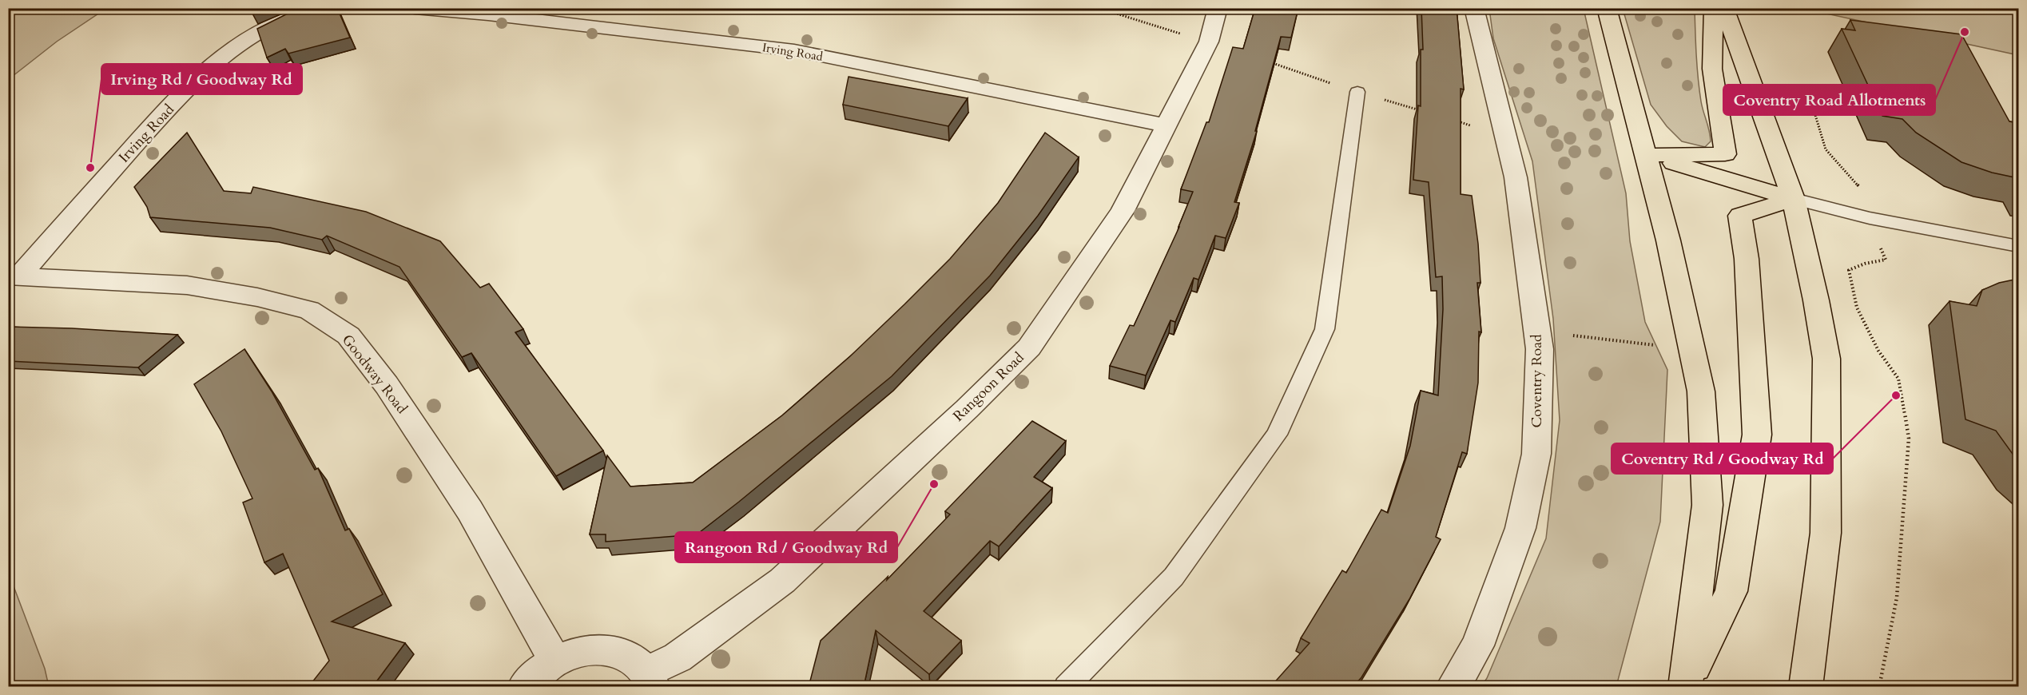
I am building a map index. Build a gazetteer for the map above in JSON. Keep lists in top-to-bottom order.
{
  "streets": {
    "street": [
      "Irving Road",
      "Goodway Road",
      "Coventry Road",
      "Rangoon Road"
    ]
  },
  "crossings": [
    ["Irving Road", "Goodway Road"],
    ["Irving Road", "Rangoon Road"]
  ],
  "places": [
    "Coventry Road Allotments",
    "Irving Rd / Goodway Rd",
    "Coventry Rd / Goodway Rd",
    "Rangoon Rd / Goodway Rd"
  ]
}
